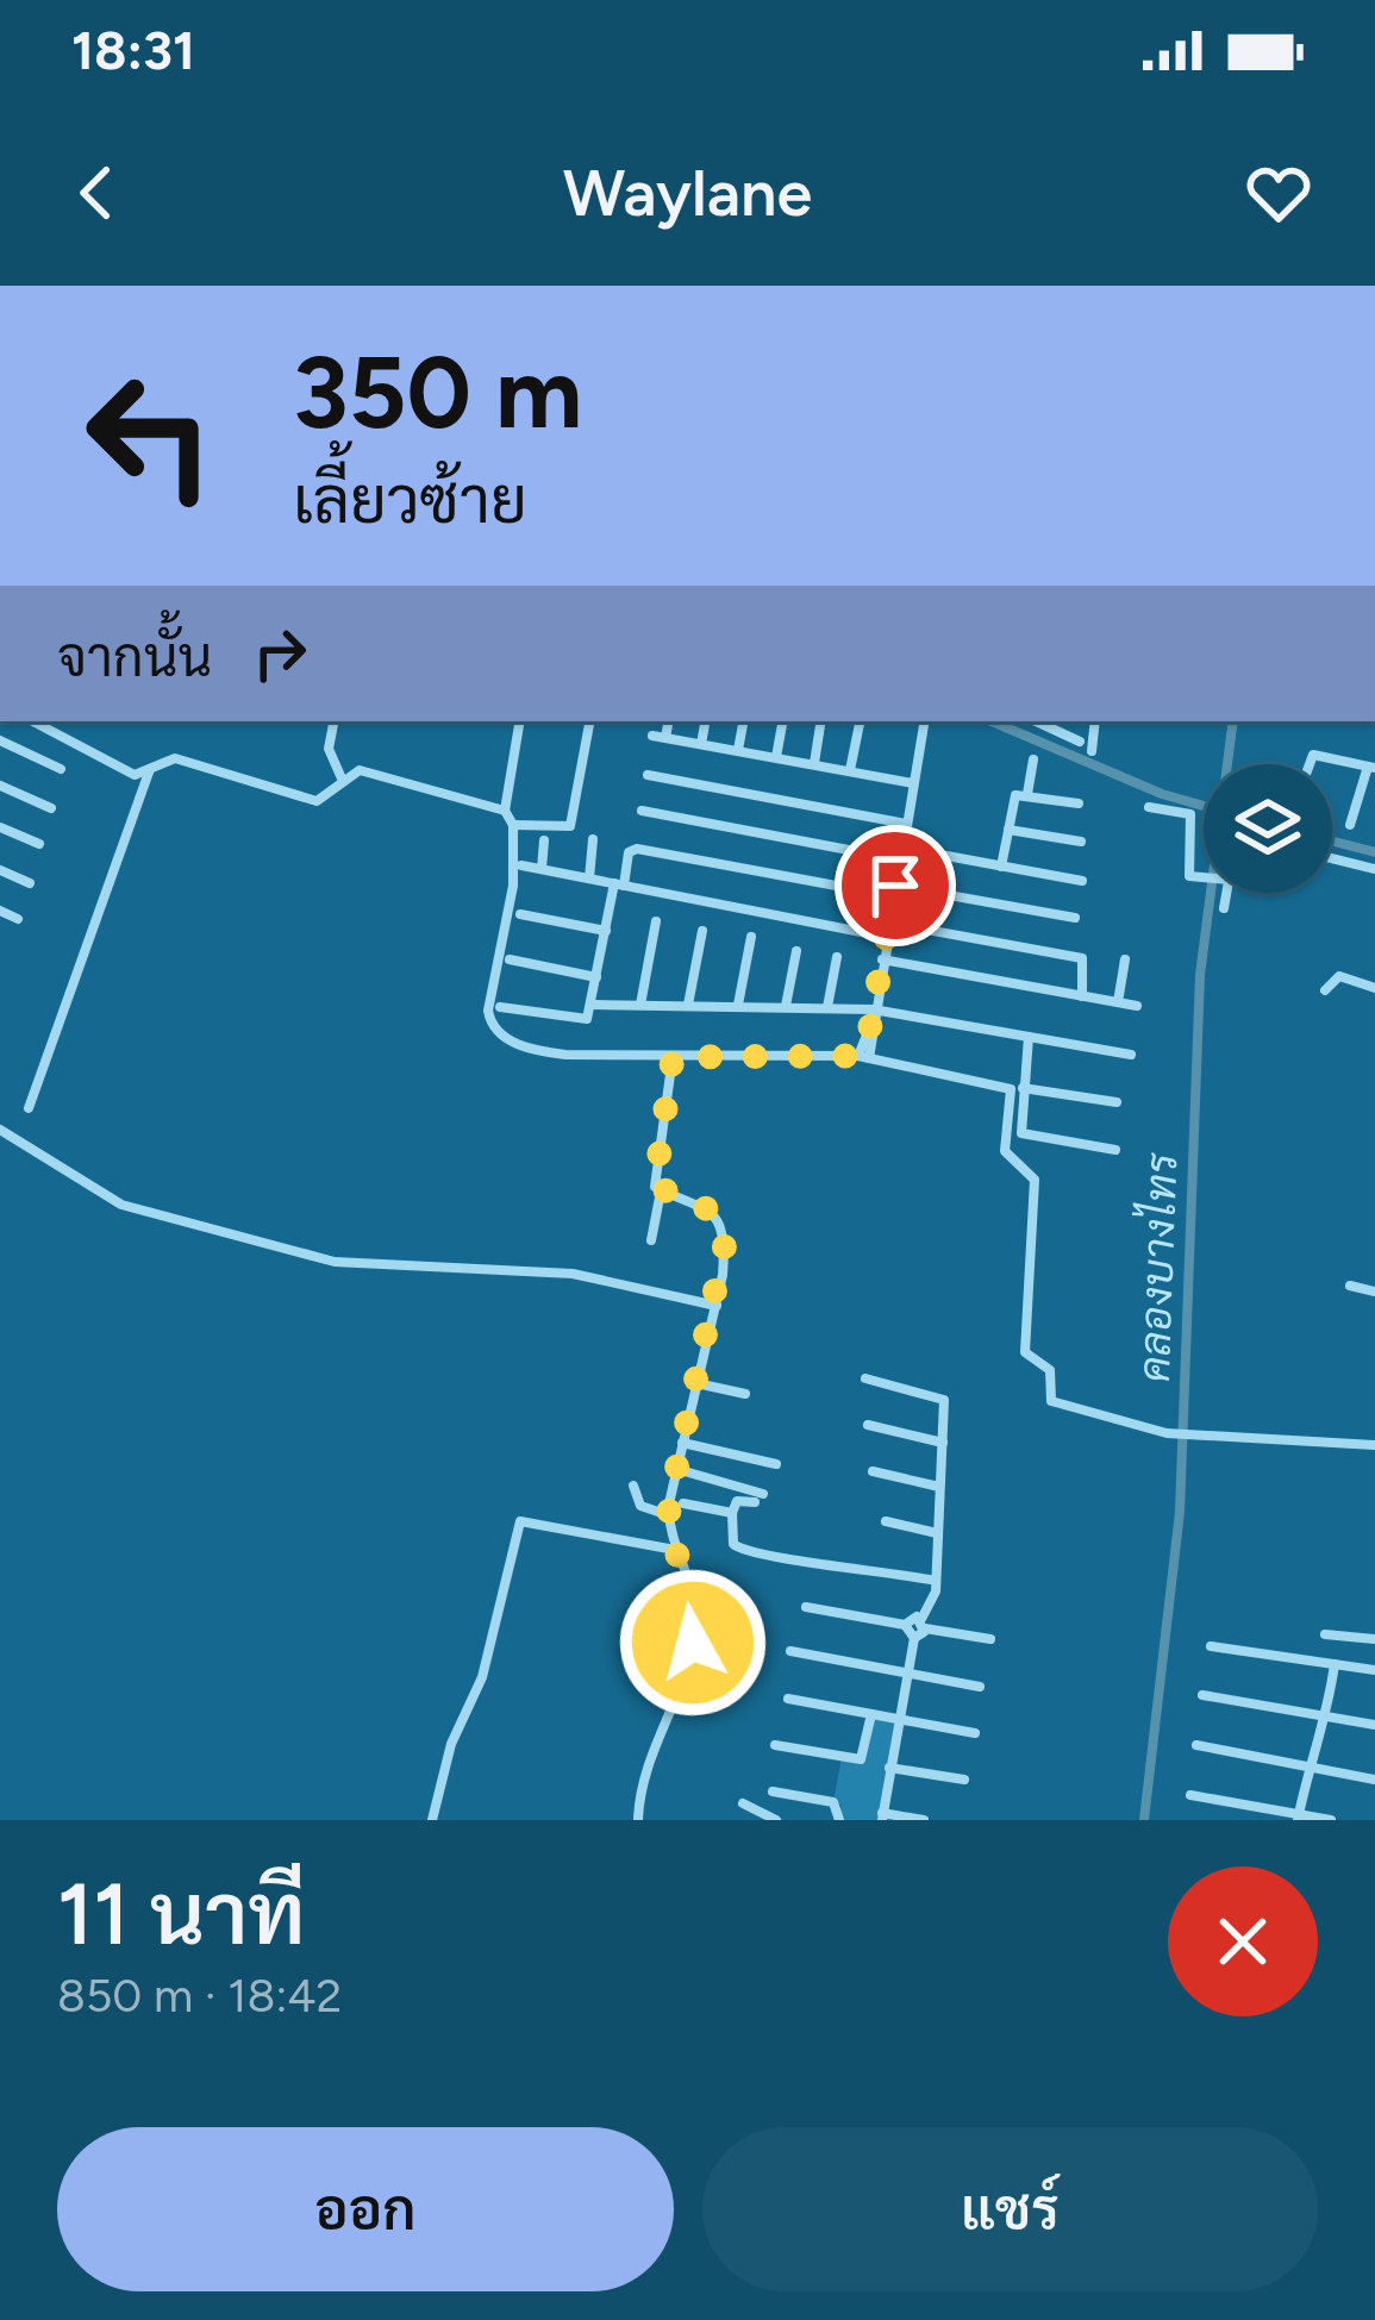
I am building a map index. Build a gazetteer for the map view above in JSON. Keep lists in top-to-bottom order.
{
  "water": ["คลองบางไทร"],
  "page": {
    "status": "18:31",
    "header": "Waylane",
    "turn": ["350 m", "เลี้ยวซ้าย"],
    "then": "จากนั้น",
    "heading": ["11 นาที", "850 m · 18:42"],
    "buttons": ["ออก", "แชร์"]
  }
}
